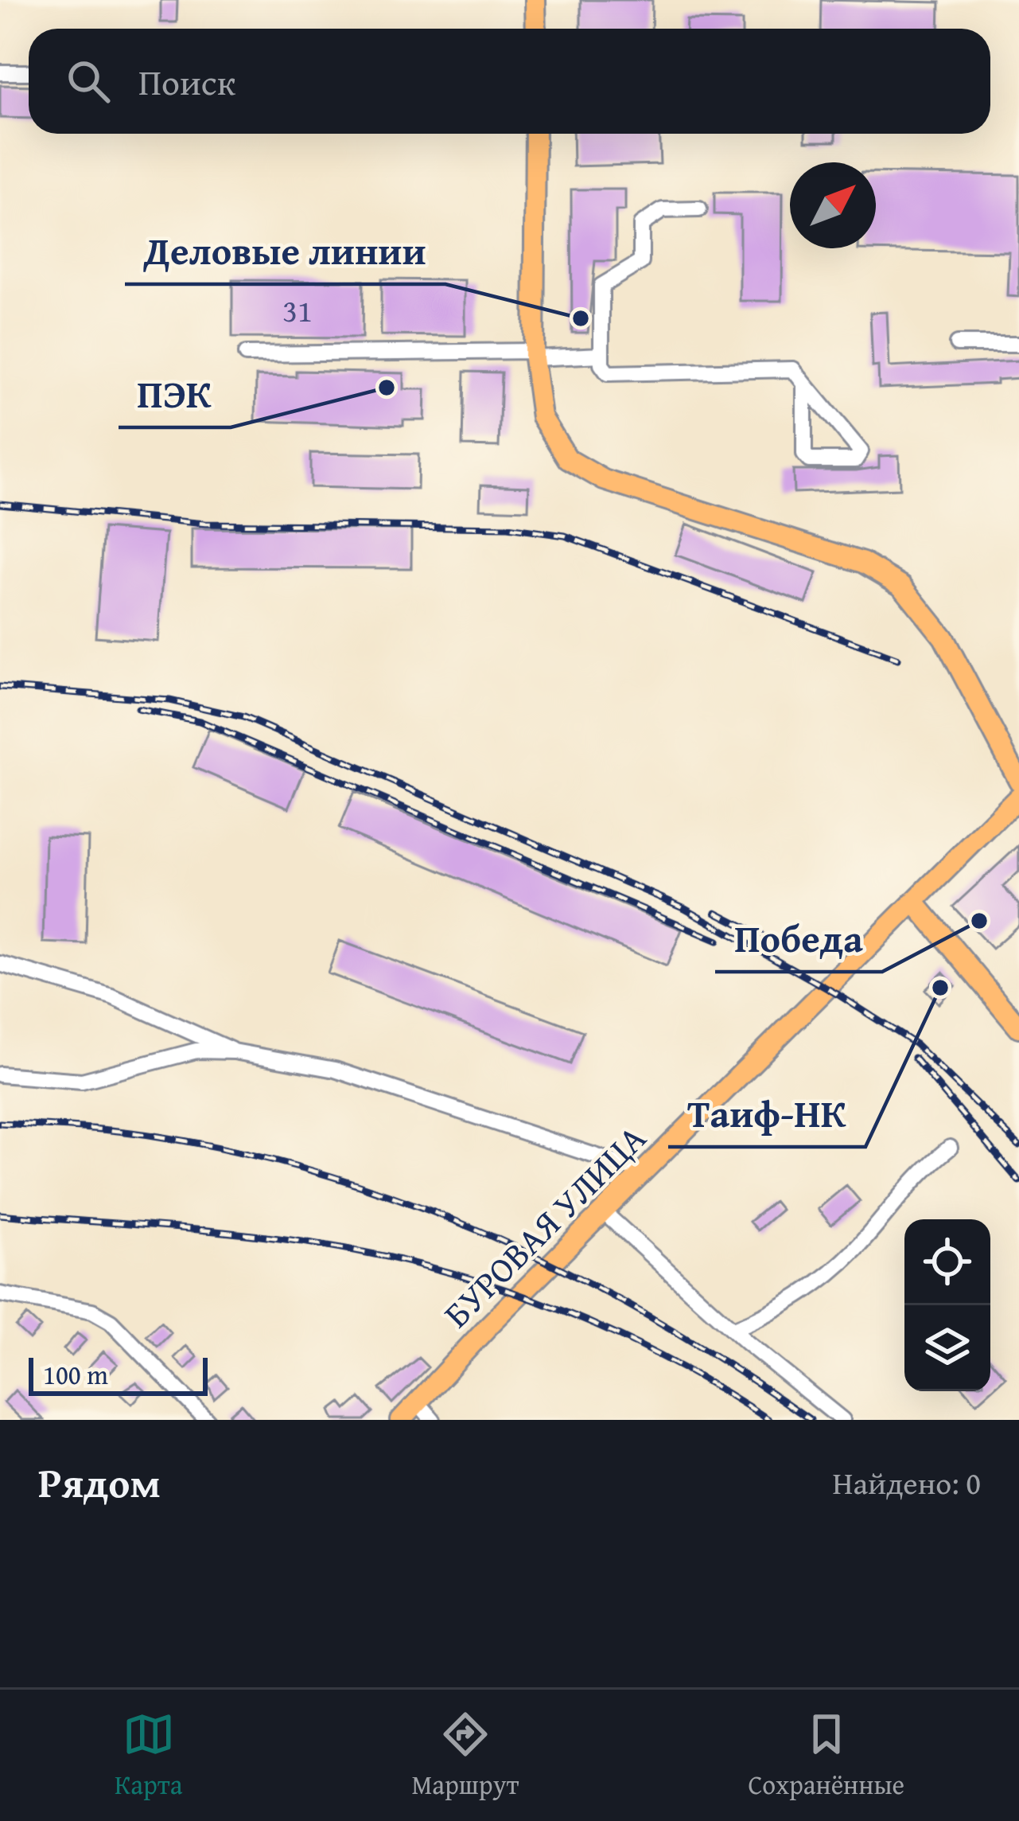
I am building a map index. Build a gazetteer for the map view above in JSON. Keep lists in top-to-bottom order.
{
  "streets": {
    "main road": ["БУРОВАЯ УЛИЦА"]
  },
  "places": [
    "Деловые линии",
    "ПЭК",
    "Победа",
    "Таиф-НК"
  ],
  "house_numbers": ["31"],
  "scale_bar": "100 m",
  "north": "top right",
  "page": {
    "search": "Поиск",
    "scale": "100 m",
    "heading": ["Рядом", "Найдено: 0"],
    "nav": ["Карта", "Маршрут", "Сохранённые"]
  }
}
